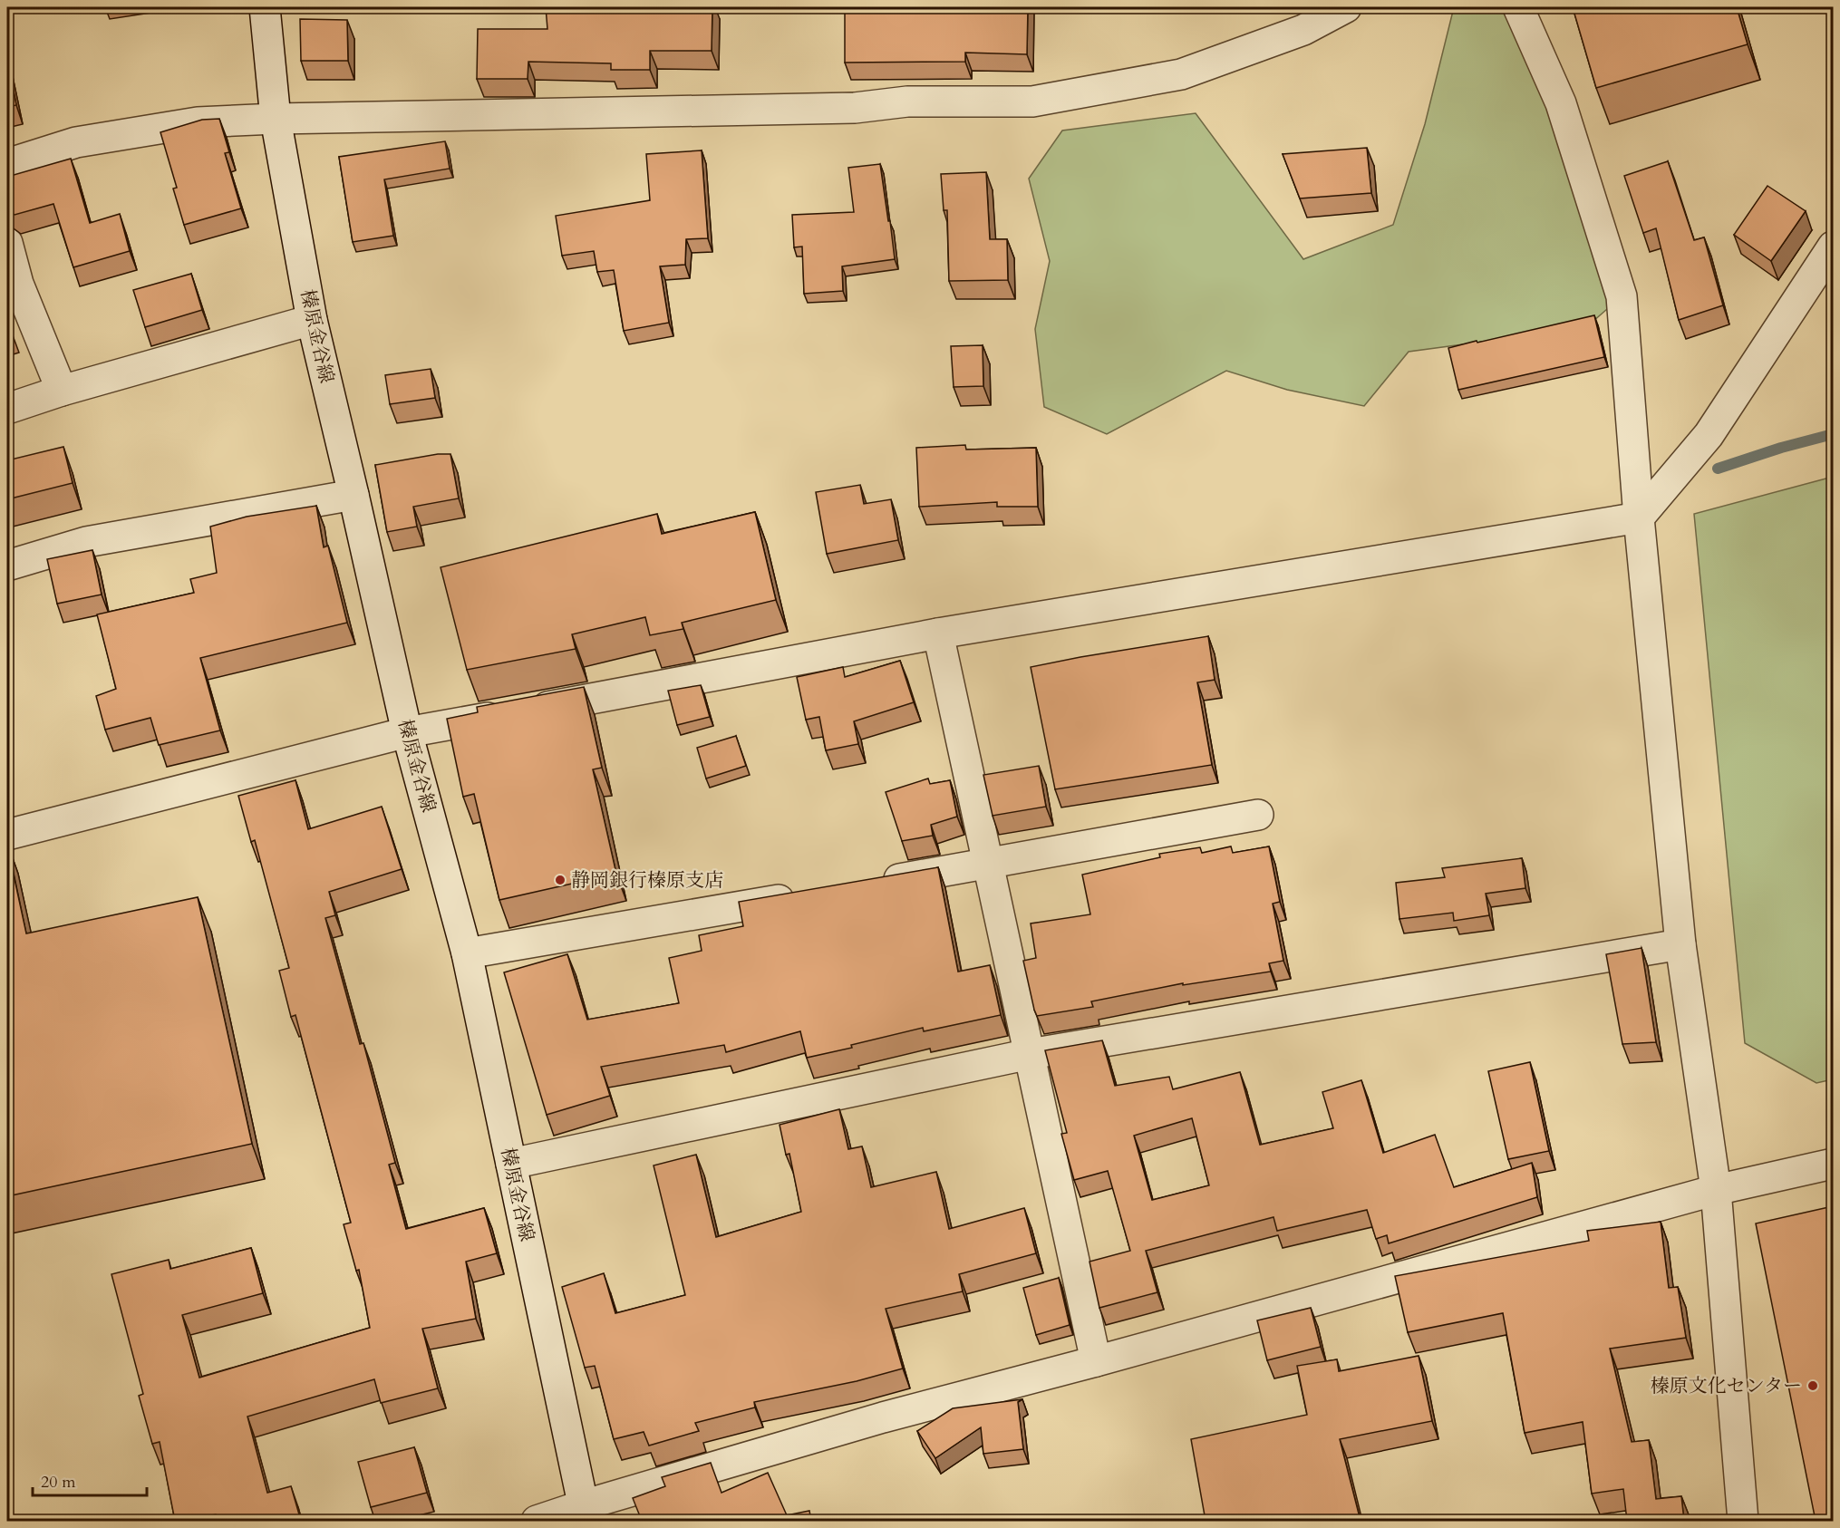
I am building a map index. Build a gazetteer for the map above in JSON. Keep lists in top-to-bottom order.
{
  "streets": {
    "street": ["榛原金谷線"]
  },
  "places": ["静岡銀行榛原支店", "榛原文化センター"],
  "scale_bar": "20 m"
}
